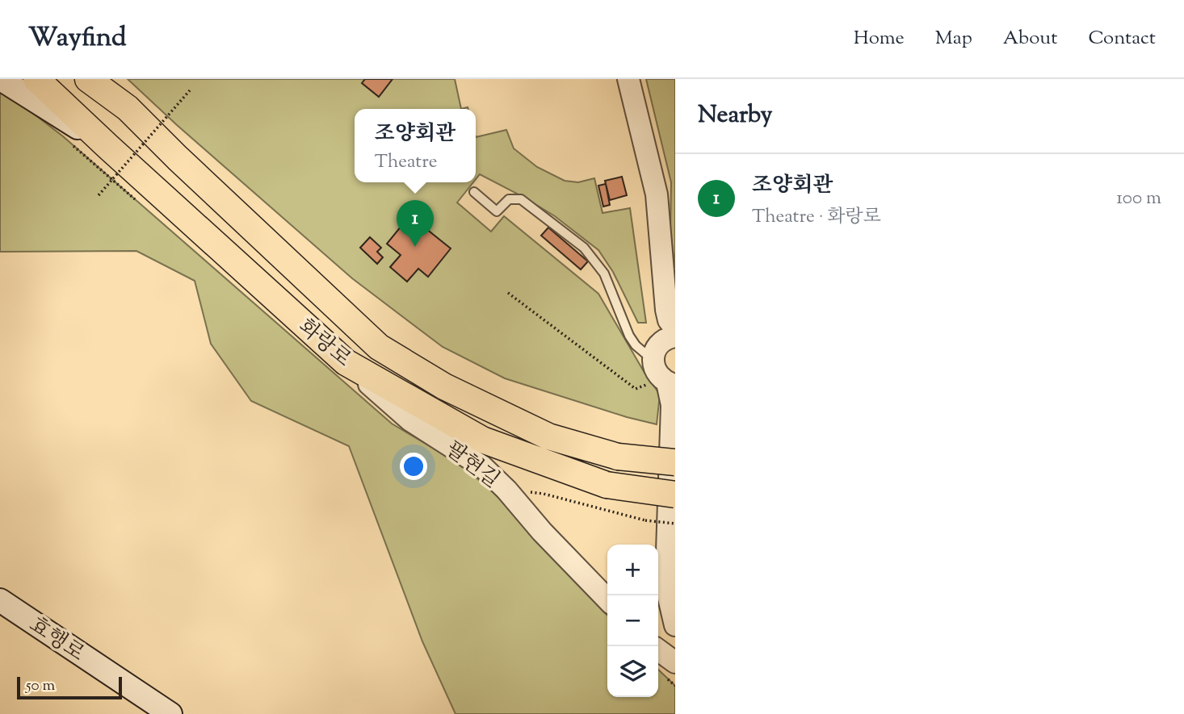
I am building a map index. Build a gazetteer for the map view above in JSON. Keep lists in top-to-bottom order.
{
  "streets": {
    "main road": ["화랑로", "효행로"],
    "street": ["팔현길"]
  },
  "crossings": [
    ["화랑로", "팔현길"]
  ],
  "scale_bar": "50 m",
  "page": {
    "header": "Wayfind",
    "nav": [
      "Home",
      "Map",
      "About",
      "Contact"
    ],
    "heading": "Nearby",
    "popup": ["조양회관", "Theatre"],
    "list": [
      {
        "mark": "1",
        "name": "조양회관",
        "note": "Theatre · 화랑로",
        "value": "100 m"
      }
    ],
    "pins": "1",
    "map_buttons": ["+", "−"],
    "scale": "50 m"
  }
}
